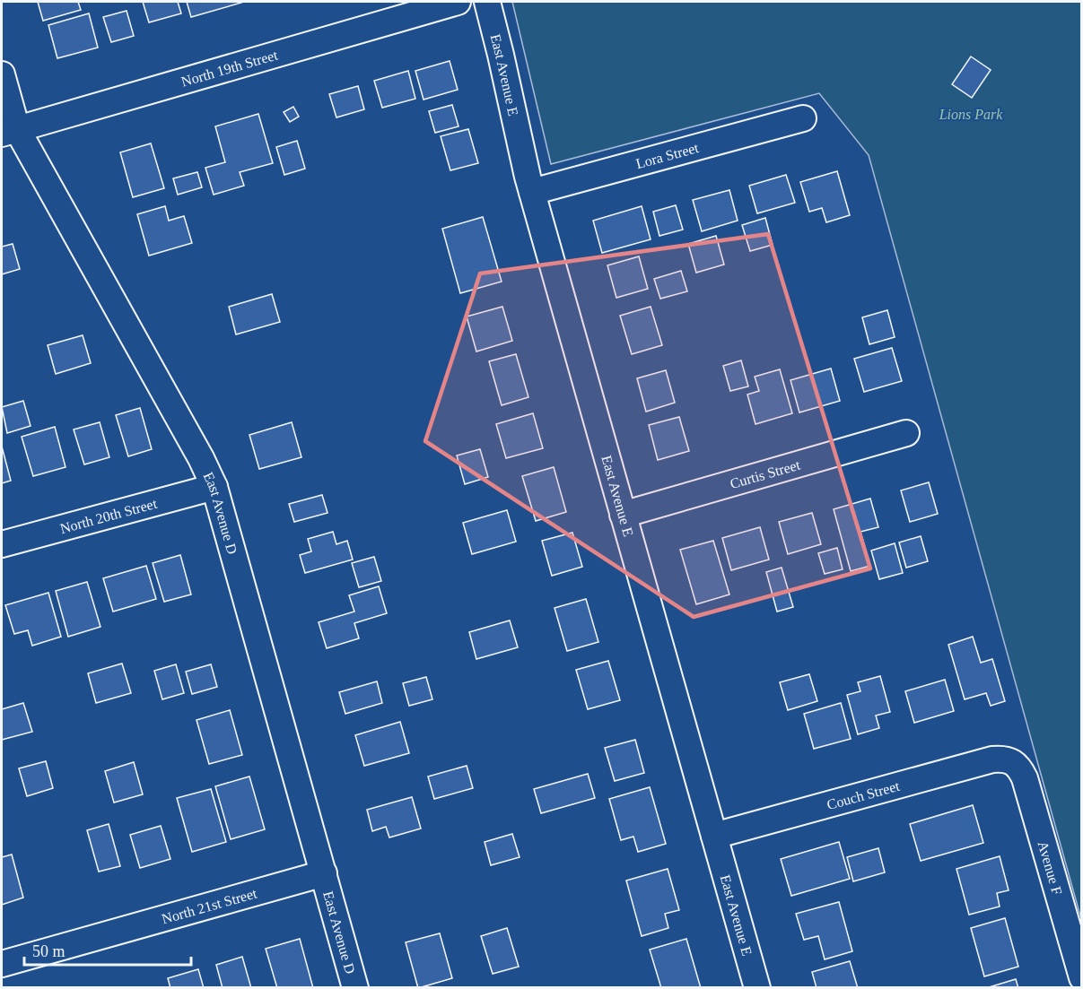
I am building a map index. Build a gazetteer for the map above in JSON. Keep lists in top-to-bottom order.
{
  "streets": {
    "street": [
      "North 19th Street",
      "East Avenue E",
      "Lora Street",
      "Curtis Street",
      "East Avenue D",
      "North 20th Street",
      "Couch Street",
      "Avenue F",
      "North 21st Street"
    ]
  },
  "crossings": [
    ["North 19th Street", "East Avenue D"],
    ["East Avenue E", "Lora Street"],
    ["East Avenue E", "Curtis Street"],
    ["East Avenue E", "Couch Street"],
    ["East Avenue D", "North 20th Street"],
    ["East Avenue D", "North 21st Street"],
    ["Couch Street", "Avenue F"]
  ],
  "parks": ["Lions Park"],
  "scale_bar": "50 m"
}
